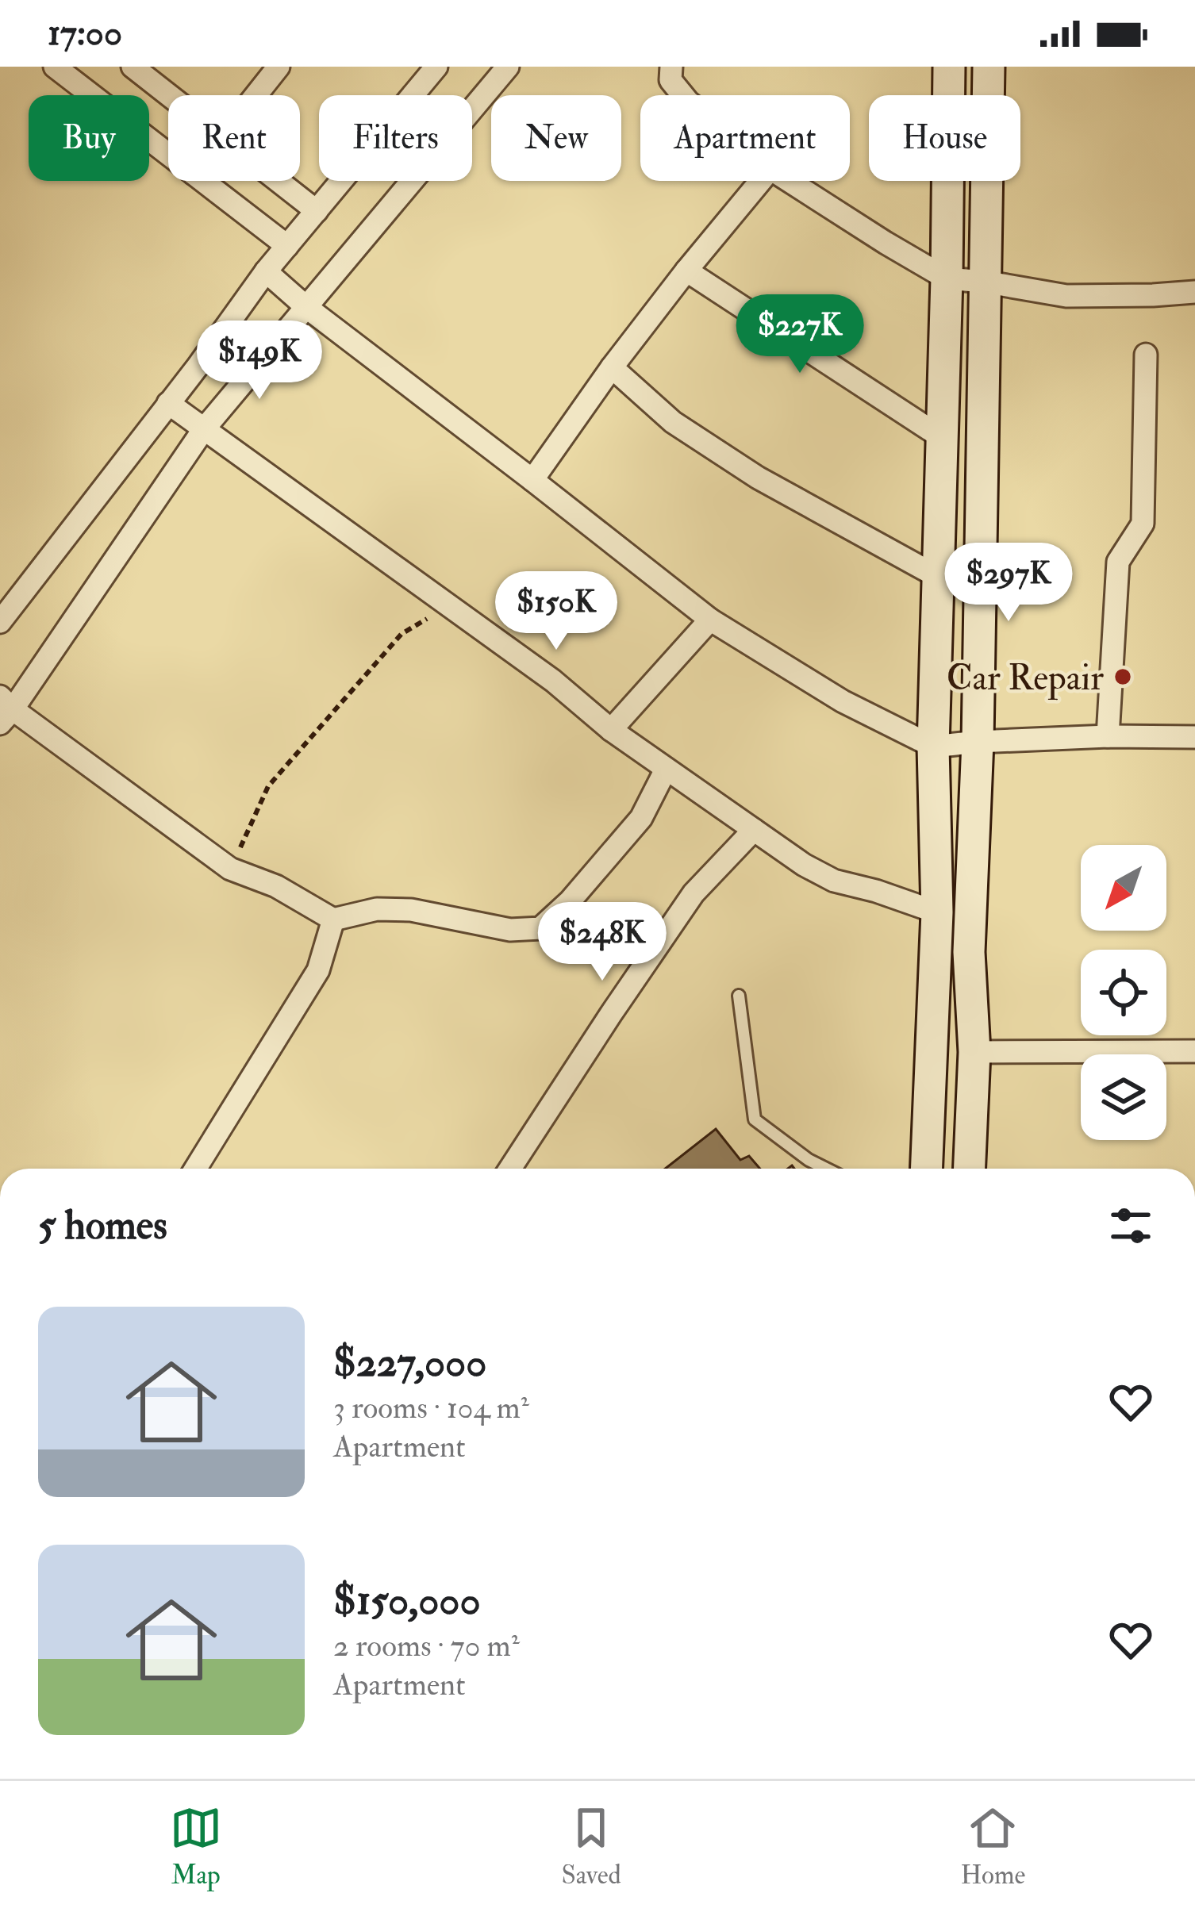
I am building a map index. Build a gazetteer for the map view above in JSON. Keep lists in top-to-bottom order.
{
  "places": ["Car Repair"],
  "north": "bottom left",
  "page": {
    "status": "17:00",
    "chip": [
      "Buy",
      "Rent",
      "Filters",
      "New",
      "Apartment",
      "House"
    ],
    "price": [
      "$227K",
      "$149K",
      "$297K",
      "$150K",
      "$248K"
    ],
    "heading": "5 homes",
    "list": [
      {
        "name": "$227,000",
        "note": "3 rooms · 104 m² · Apartment"
      },
      {
        "name": "$150,000",
        "note": "2 rooms · 70 m² · Apartment"
      }
    ],
    "tabs": ["Map", "Saved", "Home"]
  }
}
